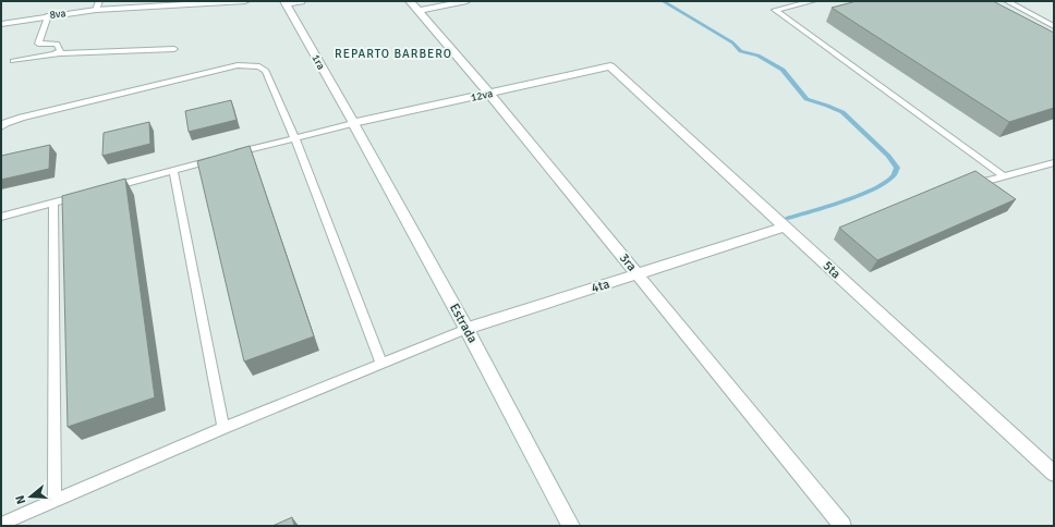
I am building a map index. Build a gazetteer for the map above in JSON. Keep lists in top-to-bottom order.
{
  "streets": {
    "street": [
      "8va",
      "1ra",
      "12va",
      "3ra",
      "5ta",
      "4ta",
      "Estrada"
    ]
  },
  "crossings": [
    ["1ra", "12va"],
    ["1ra", "Estrada"],
    ["12va", "3ra"],
    ["12va", "5ta"],
    ["12va", "Estrada"],
    ["3ra", "4ta"],
    ["5ta", "4ta"],
    ["4ta", "Estrada"]
  ],
  "districts": ["REPARTO BARBERO"],
  "north": "left"
}
